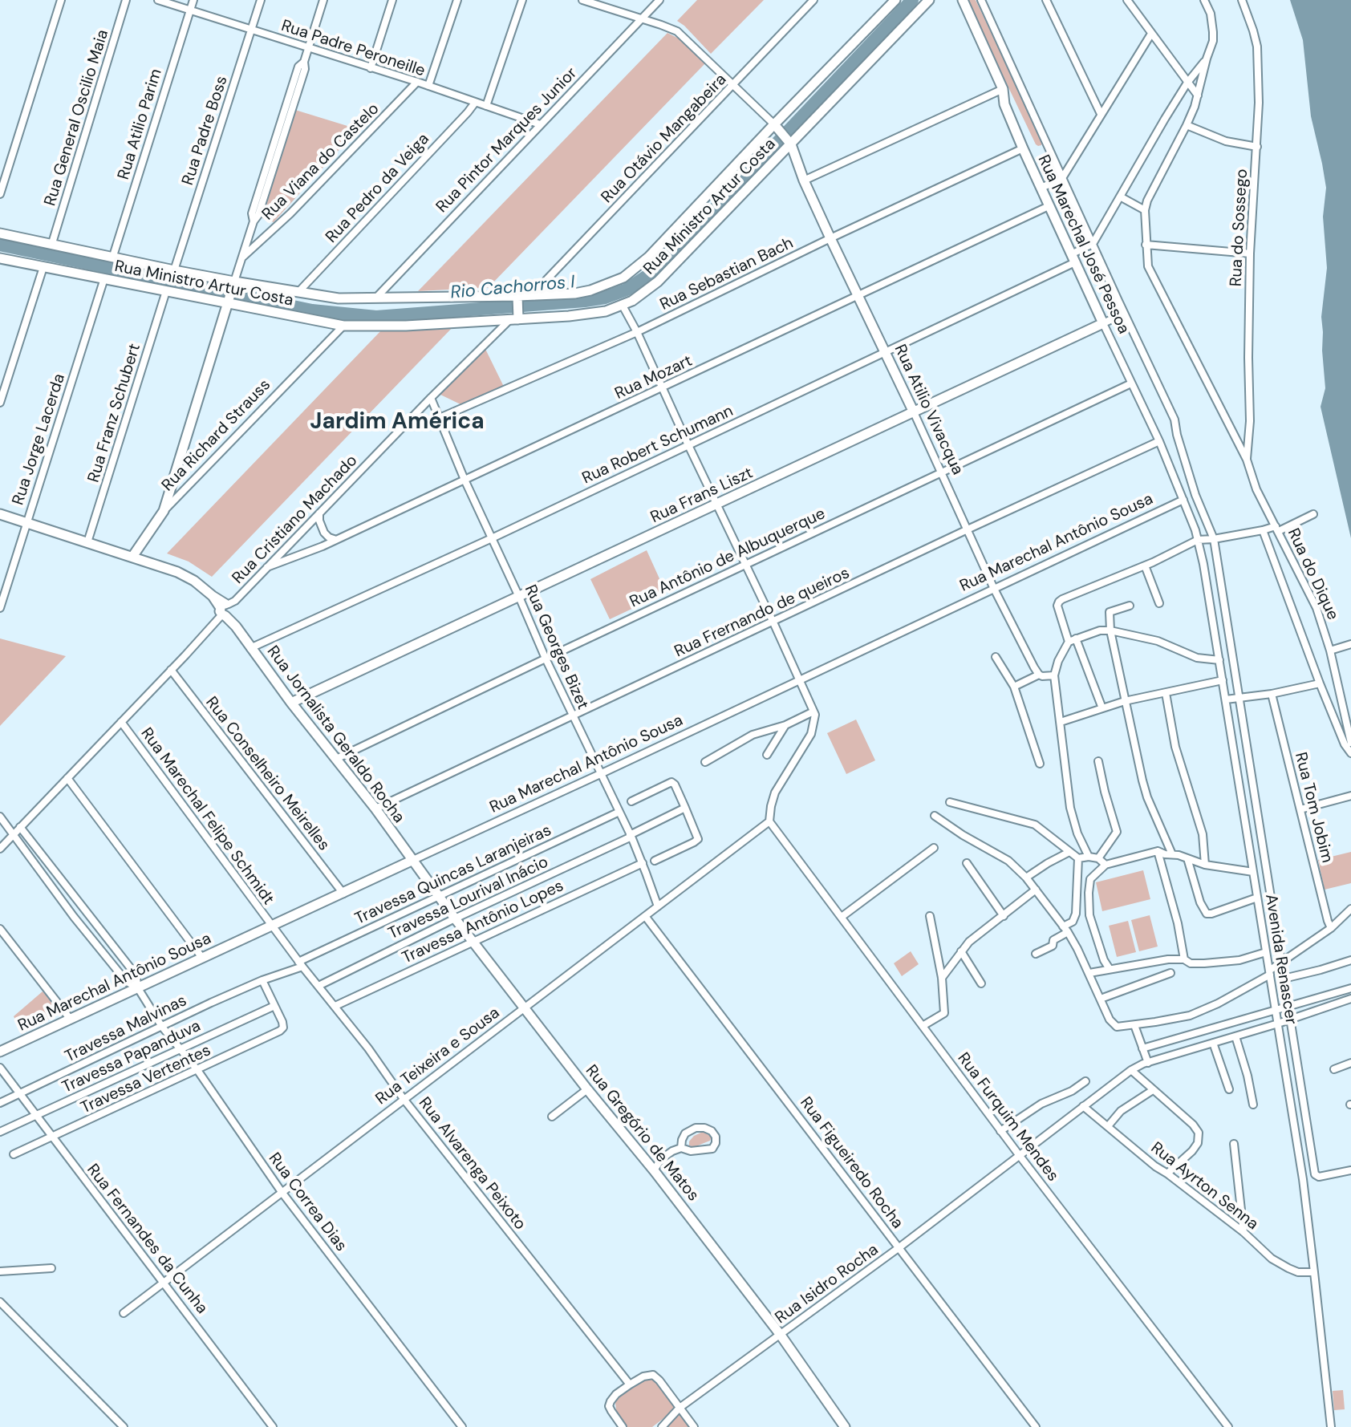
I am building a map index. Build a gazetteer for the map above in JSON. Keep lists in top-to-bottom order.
{
  "streets": {
    "street": [
      "Rua Padre Peroneille",
      "Rua General Oscilio Maia",
      "Rua Atilio Parim",
      "Rua Padre Boss",
      "Rua Otávio Mangabeira",
      "Rua Pintor Marques Junior",
      "Rua Viana do Castelo",
      "Rua Pedro da Veiga",
      "Rua Ministro Artur Costa",
      "Rua do Sossego",
      "Rua Marechal José Pessoa",
      "Rua Sebastian Bach",
      "Rua Mozart",
      "Rua Atilio Vivacqua",
      "Rua Franz Schubert",
      "Rua Richard Strauss",
      "Rua Jorge Lacerda",
      "Rua Robert Schumann",
      "Rua Frans Liszt",
      "Rua Cristiano Machado",
      "Rua Marechal Antônio Sousa",
      "Rua Antônio de Albuquerque",
      "Rua do Dique",
      "Rua Frernando de queiros",
      "Rua Georges Bizet",
      "Rua Jornalista Geraldo Rocha",
      "Rua Conselheiro Meirelles",
      "Rua Tom Jobim",
      "Rua Marechal Felipe Schmidt",
      "Travessa Quincas Laranjeiras",
      "Travessa Lourival Inácio",
      "Travessa Antônio Lopes",
      "Avenida Renascer",
      "Travessa Malvinas",
      "Rua Teixeira e Sousa",
      "Travessa Papanduva",
      "Travessa Vertentes",
      "Rua Furquim Mendes",
      "Rua Gregório de Matos",
      "Rua Figueiredo Rocha",
      "Rua Alvarenga Peixoto",
      "Rua Ayrton Senna",
      "Rua Correa Dias",
      "Rua Fernandes da Cunha",
      "Rua Isidro Rocha"
    ]
  },
  "crossings": [
    ["Rua Padre Peroneille", "Rua Atilio Parim"],
    ["Rua Padre Peroneille", "Rua Padre Boss"],
    ["Rua Padre Peroneille", "Rua Pintor Marques Junior"],
    ["Rua Padre Peroneille", "Rua Viana do Castelo"],
    ["Rua Padre Peroneille", "Rua Pedro da Veiga"],
    ["Rua General Oscilio Maia", "Rua Ministro Artur Costa"],
    ["Rua Atilio Parim", "Rua Ministro Artur Costa"],
    ["Rua Padre Boss", "Rua Ministro Artur Costa"],
    ["Rua Otávio Mangabeira", "Rua Ministro Artur Costa"],
    ["Rua Pintor Marques Junior", "Rua Ministro Artur Costa"],
    ["Rua Pedro da Veiga", "Rua Ministro Artur Costa"],
    ["Rua Ministro Artur Costa", "Rua Atilio Vivacqua"],
    ["Rua Ministro Artur Costa", "Rua Franz Schubert"],
    ["Rua Ministro Artur Costa", "Rua Richard Strauss"],
    ["Rua Ministro Artur Costa", "Rua Jorge Lacerda"],
    ["Rua Ministro Artur Costa", "Rua Cristiano Machado"],
    ["Rua do Sossego", "Rua do Dique"],
    ["Rua Marechal José Pessoa", "Rua Sebastian Bach"],
    ["Rua Marechal José Pessoa", "Rua Mozart"],
    ["Rua Marechal José Pessoa", "Rua Robert Schumann"],
    ["Rua Marechal José Pessoa", "Rua Frans Liszt"],
    ["Rua Marechal José Pessoa", "Rua Marechal Antônio Sousa"],
    ["Rua Marechal José Pessoa", "Rua Antônio de Albuquerque"],
    ["Rua Marechal José Pessoa", "Rua Frernando de queiros"],
    ["Rua Marechal José Pessoa", "Avenida Renascer"],
    ["Rua Sebastian Bach", "Rua Atilio Vivacqua"],
    ["Rua Sebastian Bach", "Rua Georges Bizet"],
    ["Rua Mozart", "Rua Atilio Vivacqua"],
    ["Rua Mozart", "Rua Cristiano Machado"],
    ["Rua Mozart", "Rua Georges Bizet"],
    ["Rua Atilio Vivacqua", "Rua Robert Schumann"],
    ["Rua Atilio Vivacqua", "Rua Frans Liszt"],
    ["Rua Atilio Vivacqua", "Rua Marechal Antônio Sousa"],
    ["Rua Atilio Vivacqua", "Rua Antônio de Albuquerque"],
    ["Rua Atilio Vivacqua", "Rua Frernando de queiros"],
    ["Rua Franz Schubert", "Rua Jornalista Geraldo Rocha"],
    ["Rua Richard Strauss", "Rua Jornalista Geraldo Rocha"],
    ["Rua Jorge Lacerda", "Rua Jornalista Geraldo Rocha"],
    ["Rua Robert Schumann", "Rua Georges Bizet"],
    ["Rua Robert Schumann", "Rua Jornalista Geraldo Rocha"],
    ["Rua Frans Liszt", "Rua Georges Bizet"],
    ["Rua Frans Liszt", "Rua Jornalista Geraldo Rocha"],
    ["Rua Cristiano Machado", "Rua Georges Bizet"],
    ["Rua Cristiano Machado", "Rua Jornalista Geraldo Rocha"],
    ["Rua Cristiano Machado", "Rua Conselheiro Meirelles"],
    ["Rua Cristiano Machado", "Rua Marechal Felipe Schmidt"],
    ["Rua Marechal Antônio Sousa", "Rua Georges Bizet"],
    ["Rua Marechal Antônio Sousa", "Rua Jornalista Geraldo Rocha"],
    ["Rua Marechal Antônio Sousa", "Rua Conselheiro Meirelles"],
    ["Rua Marechal Antônio Sousa", "Rua Marechal Felipe Schmidt"],
    ["Rua Marechal Antônio Sousa", "Avenida Renascer"],
    ["Rua Marechal Antônio Sousa", "Rua Gregório de Matos"],
    ["Rua Marechal Antônio Sousa", "Rua Alvarenga Peixoto"],
    ["Rua Marechal Antônio Sousa", "Rua Correa Dias"],
    ["Rua Antônio de Albuquerque", "Rua Georges Bizet"],
    ["Rua Antônio de Albuquerque", "Rua Jornalista Geraldo Rocha"],
    ["Rua Frernando de queiros", "Rua Georges Bizet"],
    ["Rua Frernando de queiros", "Rua Jornalista Geraldo Rocha"],
    ["Rua Georges Bizet", "Travessa Quincas Laranjeiras"],
    ["Rua Georges Bizet", "Travessa Lourival Inácio"],
    ["Rua Georges Bizet", "Travessa Antônio Lopes"],
    ["Rua Georges Bizet", "Rua Teixeira e Sousa"],
    ["Rua Jornalista Geraldo Rocha", "Rua Gregório de Matos"],
    ["Rua Marechal Felipe Schmidt", "Rua Alvarenga Peixoto"],
    ["Travessa Quincas Laranjeiras", "Travessa Malvinas"],
    ["Travessa Quincas Laranjeiras", "Rua Gregório de Matos"],
    ["Travessa Quincas Laranjeiras", "Rua Alvarenga Peixoto"],
    ["Travessa Lourival Inácio", "Rua Gregório de Matos"],
    ["Travessa Lourival Inácio", "Rua Alvarenga Peixoto"],
    ["Travessa Antônio Lopes", "Rua Gregório de Matos"],
    ["Travessa Antônio Lopes", "Rua Alvarenga Peixoto"],
    ["Avenida Renascer", "Rua Ayrton Senna"],
    ["Avenida Renascer", "Rua Isidro Rocha"],
    ["Travessa Malvinas", "Rua Correa Dias"],
    ["Travessa Malvinas", "Rua Fernandes da Cunha"],
    ["Rua Teixeira e Sousa", "Rua Furquim Mendes"],
    ["Rua Teixeira e Sousa", "Rua Gregório de Matos"],
    ["Rua Teixeira e Sousa", "Rua Figueiredo Rocha"],
    ["Rua Teixeira e Sousa", "Rua Alvarenga Peixoto"],
    ["Rua Teixeira e Sousa", "Rua Correa Dias"],
    ["Rua Teixeira e Sousa", "Rua Fernandes da Cunha"],
    ["Travessa Papanduva", "Travessa Vertentes"],
    ["Travessa Papanduva", "Rua Correa Dias"],
    ["Travessa Papanduva", "Rua Fernandes da Cunha"],
    ["Travessa Vertentes", "Rua Correa Dias"],
    ["Travessa Vertentes", "Rua Fernandes da Cunha"],
    ["Rua Furquim Mendes", "Rua Isidro Rocha"],
    ["Rua Gregório de Matos", "Rua Isidro Rocha"],
    ["Rua Figueiredo Rocha", "Rua Isidro Rocha"],
    ["Rua Ayrton Senna", "Rua Isidro Rocha"]
  ],
  "districts": ["Jardim América"],
  "water": ["Rio Cachorros I"]
}
